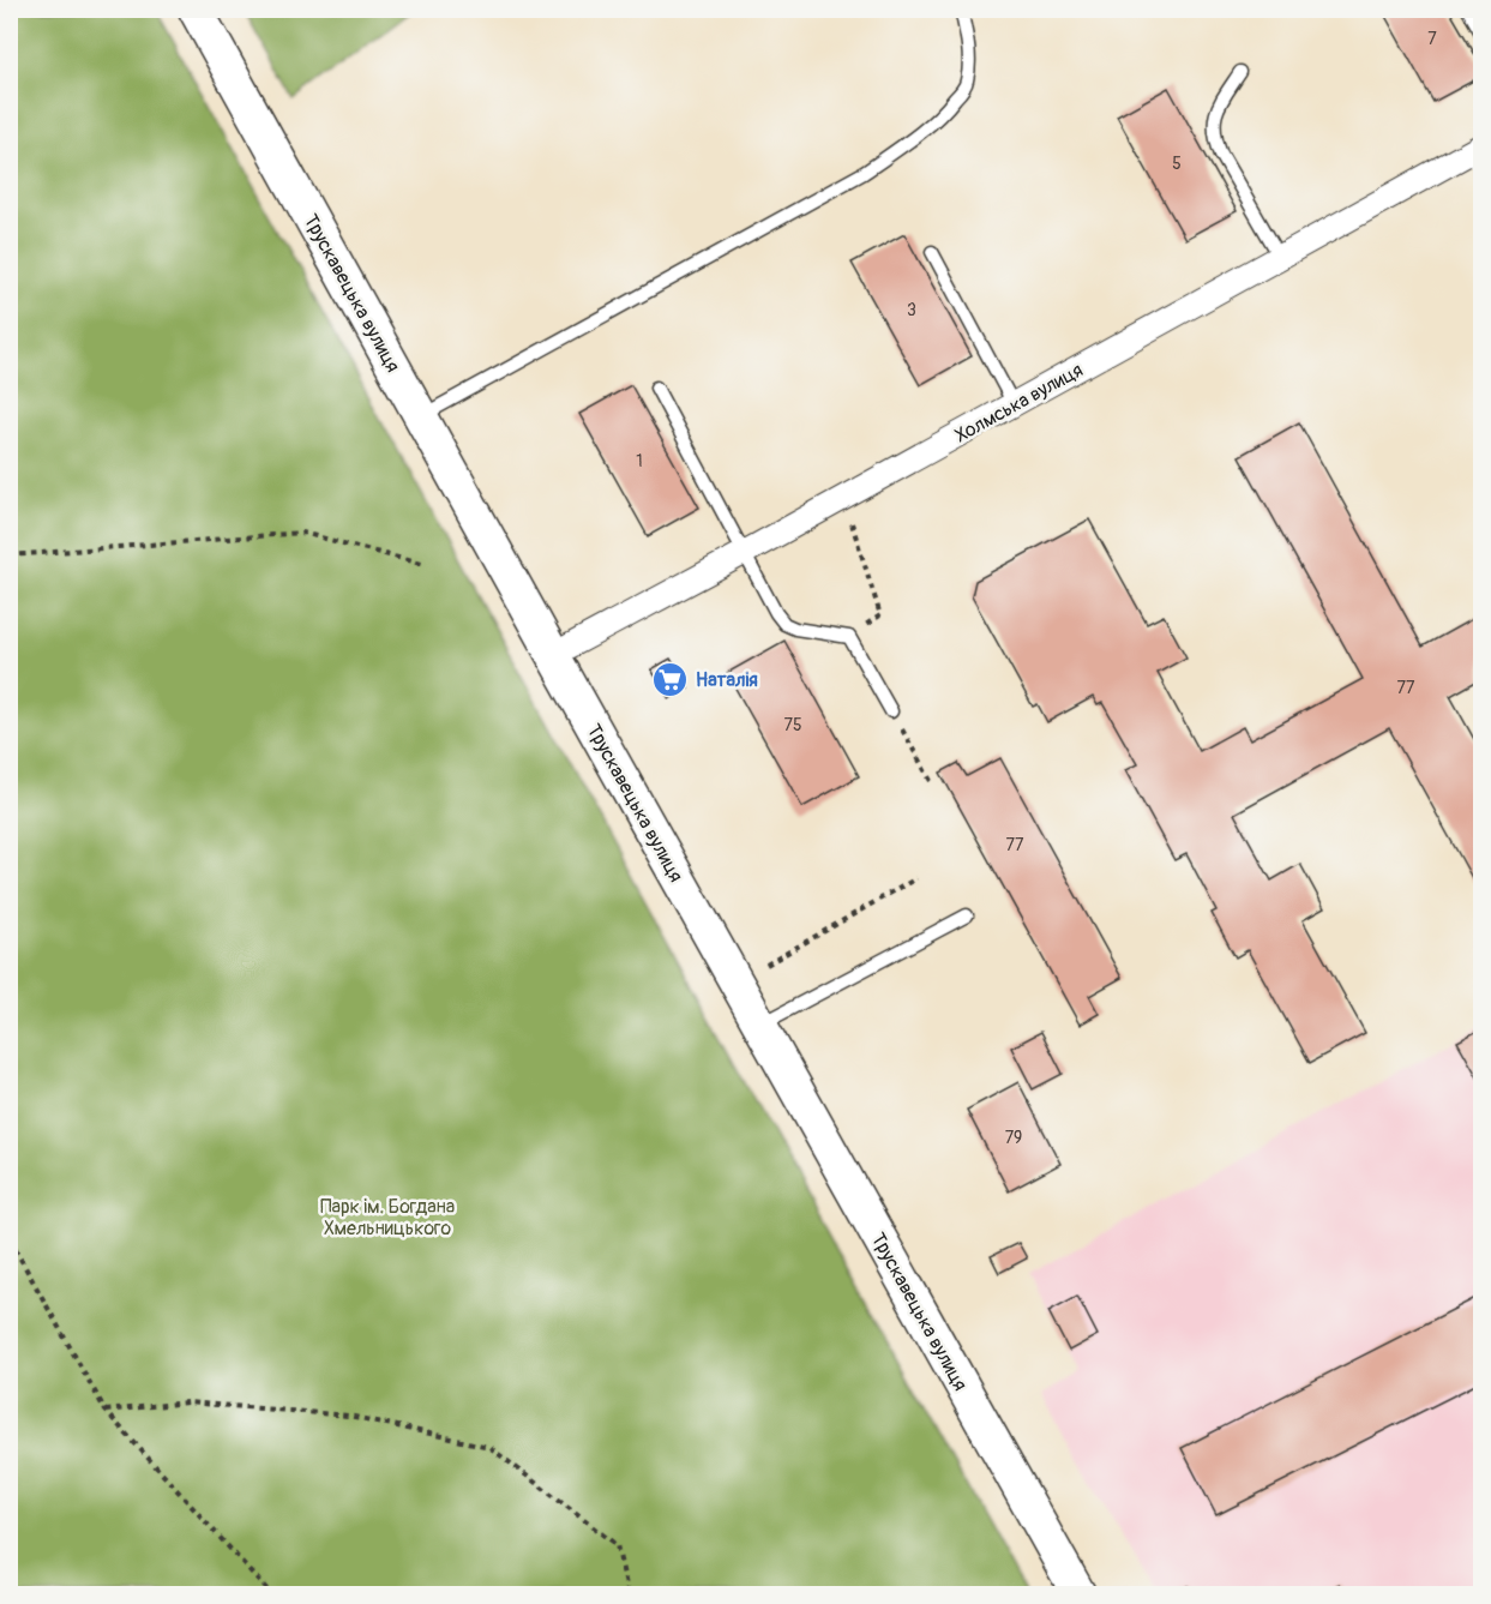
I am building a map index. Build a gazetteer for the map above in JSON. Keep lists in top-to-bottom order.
{
  "streets": {
    "main road": ["Трускавецька вулиця"],
    "street": ["Холмська вулиця"]
  },
  "crossings": [
    ["Трускавецька вулиця", "Холмська вулиця"]
  ],
  "parks": ["Парк ім. Богдана Хмельницького"],
  "places": {
    "supermarket": ["Наталія"]
  },
  "house_numbers": [
    "7",
    "5",
    "3",
    "1",
    "77",
    "75",
    "77",
    "79"
  ]
}
